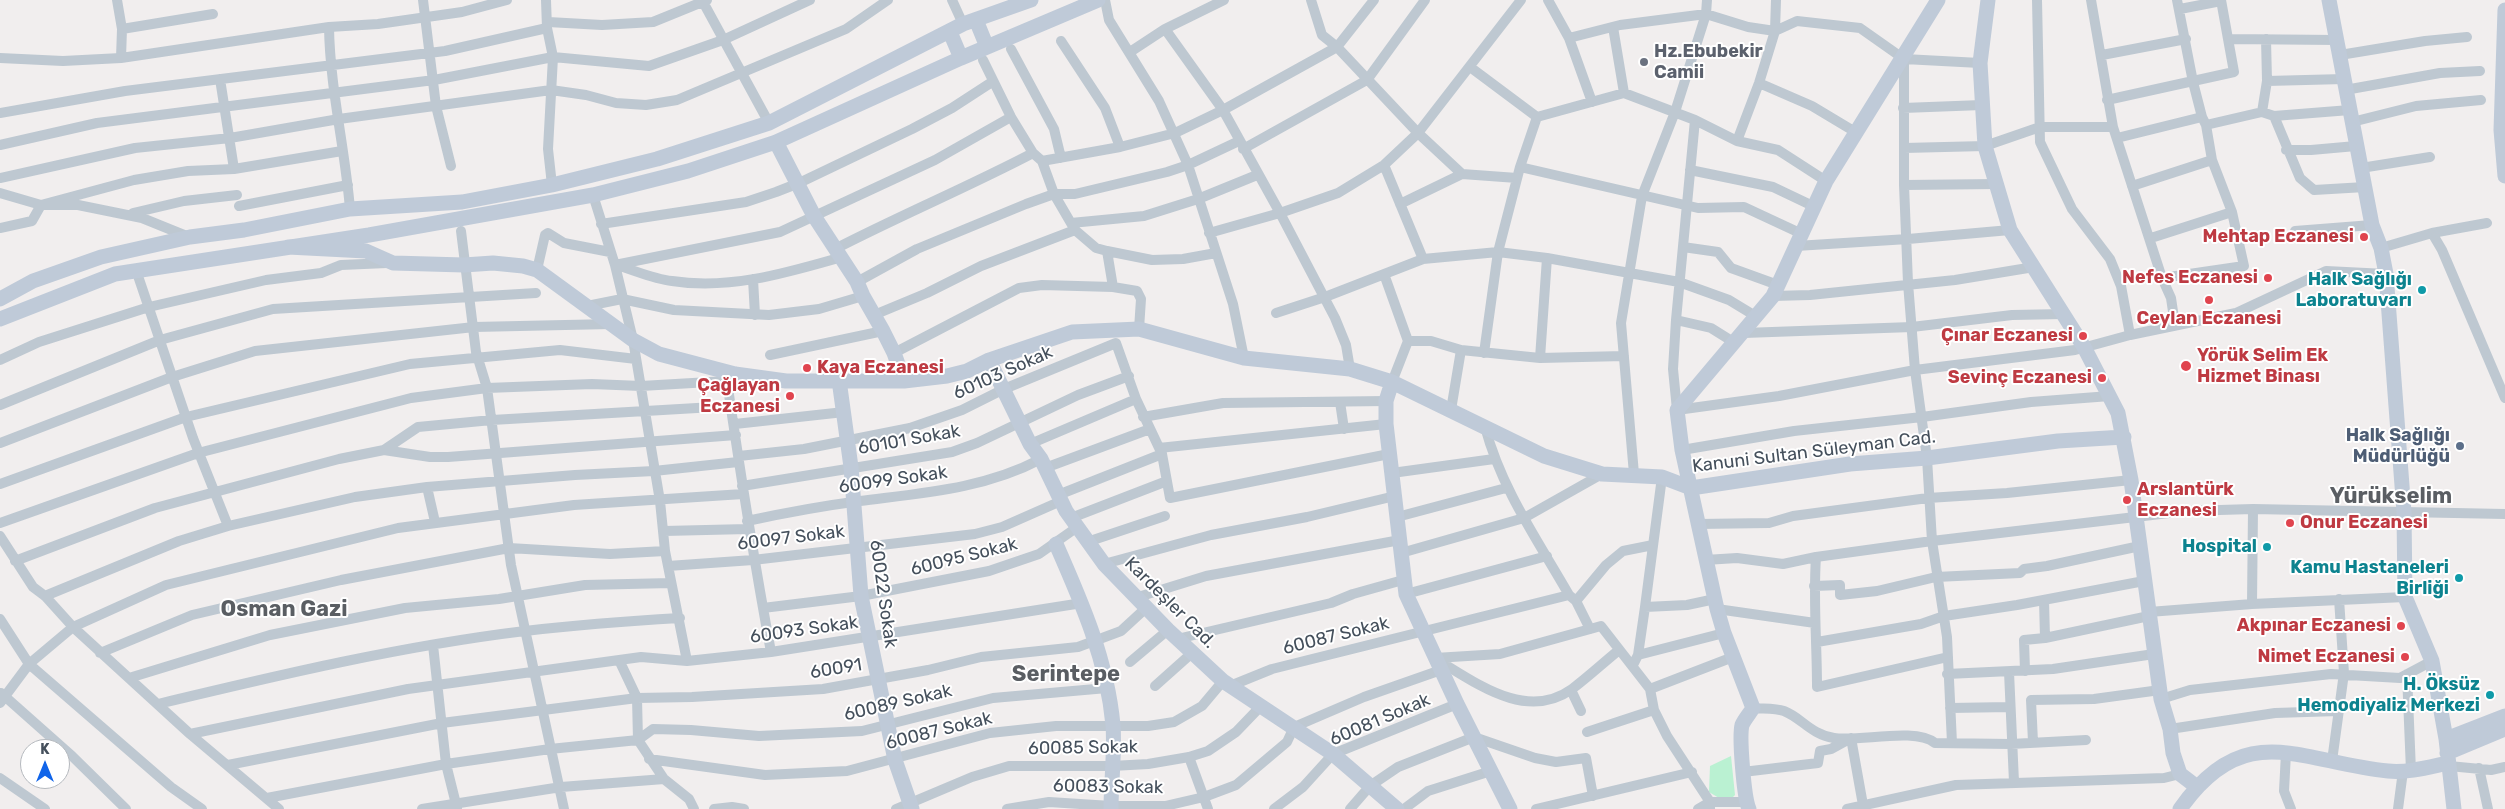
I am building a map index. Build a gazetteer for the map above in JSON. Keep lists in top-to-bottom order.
{
  "streets": {
    "street": [
      "60103 Sokak",
      "60101 Sokak",
      "Kanuni Sultan Süleyman Cad.",
      "60099 Sokak",
      "60097 Sokak",
      "60095 Sokak",
      "60022 Sokak",
      "Kardeşler Cad.",
      "60093 Sokak",
      "60087 Sokak",
      "60091",
      "60089 Sokak",
      "60081 Sokak",
      "60085 Sokak",
      "60083 Sokak"
    ]
  },
  "crossings": [
    ["60103 Sokak", "Kanuni Sultan Süleyman Cad."],
    ["60103 Sokak", "60022 Sokak"],
    ["60103 Sokak", "Kardeşler Cad."],
    ["60101 Sokak", "60022 Sokak"],
    ["60101 Sokak", "Kardeşler Cad."],
    ["Kanuni Sultan Süleyman Cad.", "60022 Sokak"],
    ["Kanuni Sultan Süleyman Cad.", "Kardeşler Cad."],
    ["60099 Sokak", "60022 Sokak"],
    ["60099 Sokak", "Kardeşler Cad."],
    ["60097 Sokak", "60022 Sokak"],
    ["60097 Sokak", "Kardeşler Cad."],
    ["60095 Sokak", "60022 Sokak"],
    ["60095 Sokak", "Kardeşler Cad."],
    ["60022 Sokak", "60093 Sokak"],
    ["60022 Sokak", "60087 Sokak"],
    ["60022 Sokak", "60091"],
    ["60022 Sokak", "60089 Sokak"],
    ["60022 Sokak", "60085 Sokak"],
    ["Kardeşler Cad.", "60087 Sokak"],
    ["Kardeşler Cad.", "60091"],
    ["Kardeşler Cad.", "60081 Sokak"],
    ["Kardeşler Cad.", "60085 Sokak"],
    ["Kardeşler Cad.", "60083 Sokak"]
  ],
  "districts": ["Yürükselim", "Osman Gazi", "Serintepe"],
  "places": [
    "Hz.Ebubekir Camii",
    "Mehtap Eczanesi",
    "Nefes Eczanesi",
    "Halk Sağlığı Laboratuvarı",
    "Ceylan Eczanesi",
    "Çınar Eczanesi",
    "Yörük Selim Ek Hizmet Binası",
    "Kaya Eczanesi",
    "Sevinç Eczanesi",
    "Çağlayan Eczanesi",
    "Halk Sağlığı Müdürlüğü",
    "Arslantürk Eczanesi",
    "Onur Eczanesi",
    "Hospital",
    "Kamu Hastaneleri Birliği",
    "Akpınar Eczanesi",
    "Nimet Eczanesi",
    "H. Öksüz Hemodiyaliz Merkezi"
  ],
  "north": "top"
}
